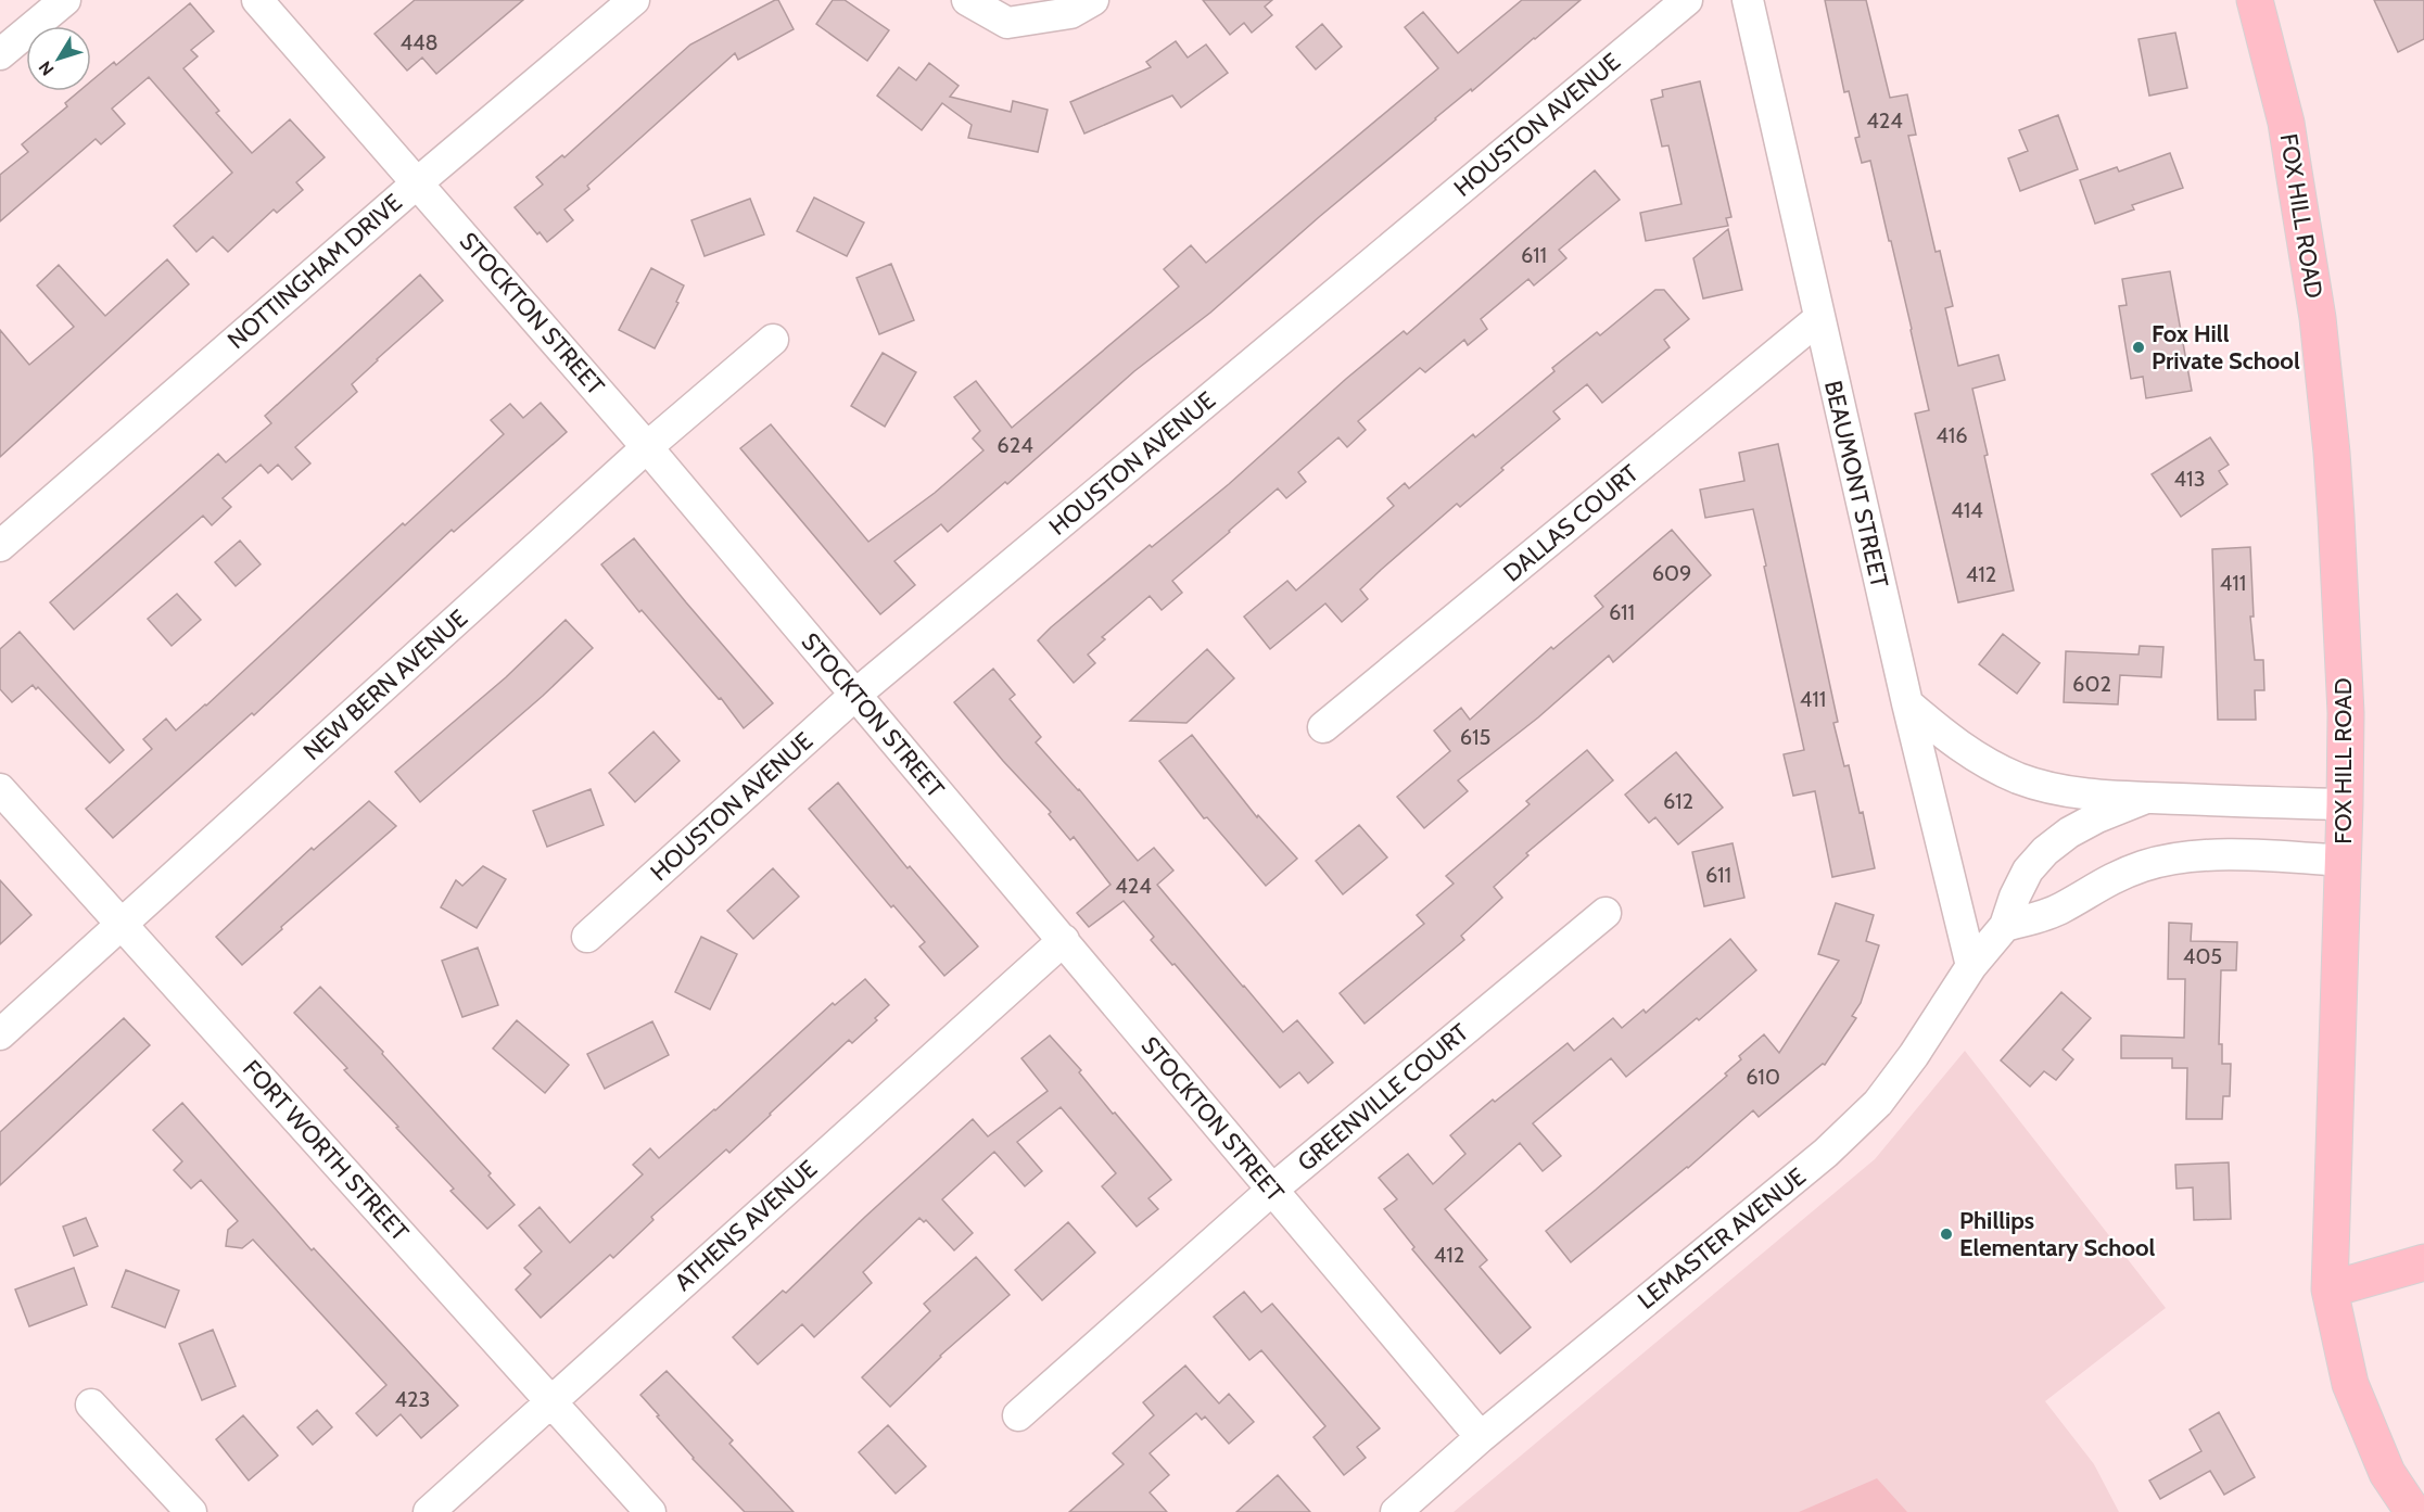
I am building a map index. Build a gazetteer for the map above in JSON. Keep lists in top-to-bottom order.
{
  "streets": {
    "main road": ["FOX HILL ROAD"],
    "street": [
      "HOUSTON AVENUE",
      "NOTTINGHAM DRIVE",
      "STOCKTON STREET",
      "BEAUMONT STREET",
      "DALLAS COURT",
      "NEW BERN AVENUE",
      "GREENVILLE COURT",
      "FORT WORTH STREET",
      "ATHENS AVENUE",
      "LEMASTER AVENUE"
    ]
  },
  "crossings": [
    ["HOUSTON AVENUE", "STOCKTON STREET"],
    ["FOX HILL ROAD", "LEMASTER AVENUE"],
    ["NOTTINGHAM DRIVE", "STOCKTON STREET"],
    ["STOCKTON STREET", "NEW BERN AVENUE"],
    ["STOCKTON STREET", "GREENVILLE COURT"],
    ["STOCKTON STREET", "ATHENS AVENUE"],
    ["STOCKTON STREET", "LEMASTER AVENUE"],
    ["BEAUMONT STREET", "DALLAS COURT"],
    ["BEAUMONT STREET", "LEMASTER AVENUE"],
    ["NEW BERN AVENUE", "FORT WORTH STREET"],
    ["FORT WORTH STREET", "ATHENS AVENUE"]
  ],
  "places": ["Fox Hill Private School", "Phillips Elementary School"],
  "house_numbers": [
    "448",
    "424",
    "611",
    "416",
    "624",
    "413",
    "414",
    "609",
    "412",
    "411",
    "611",
    "602",
    "411",
    "615",
    "612",
    "611",
    "424",
    "405",
    "610",
    "412",
    "423"
  ],
  "north": "bottom left"
}
